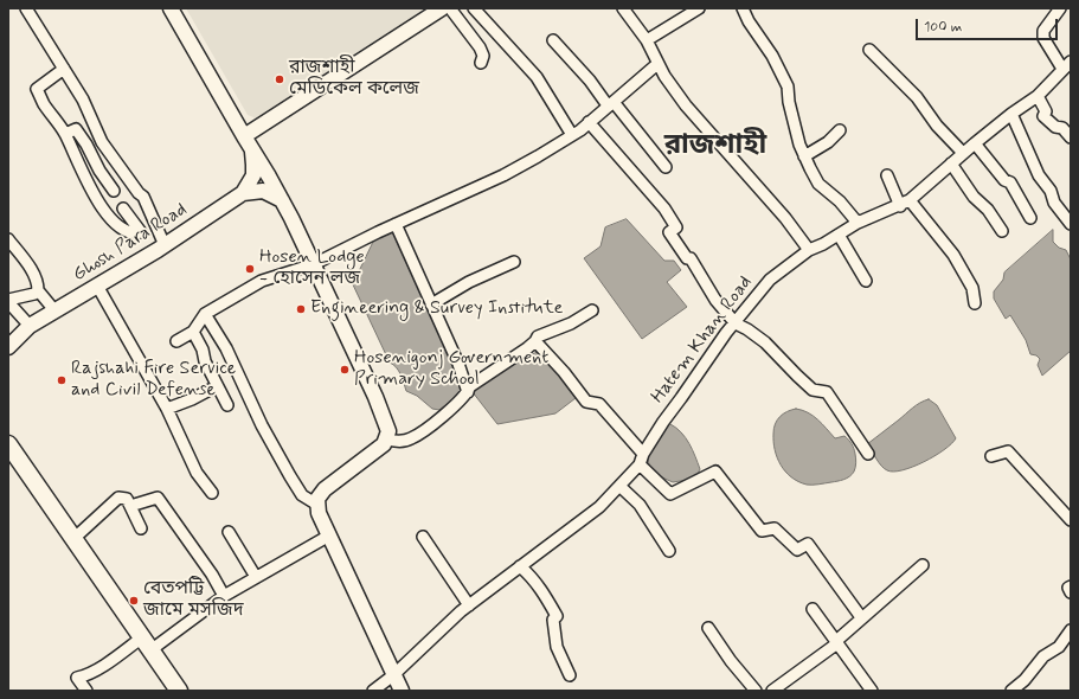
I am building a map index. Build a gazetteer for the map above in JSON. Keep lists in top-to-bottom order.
{
  "streets": {
    "main road": ["Ghosh Para Road"],
    "street": ["Hatem Khan Road"]
  },
  "districts": ["রাজশাহী"],
  "places": [
    "রাজশাহী মেডিকেল কলেজ",
    "Hosen Lodge - হোসেন লজ",
    "Engineering & Survey Institute",
    "Hosenigonj Government Primary School",
    "Rajshahi Fire Service and Civil Defense",
    "বেতপট্টি জামে মসজিদ"
  ],
  "scale_bar": "100 m"
}
